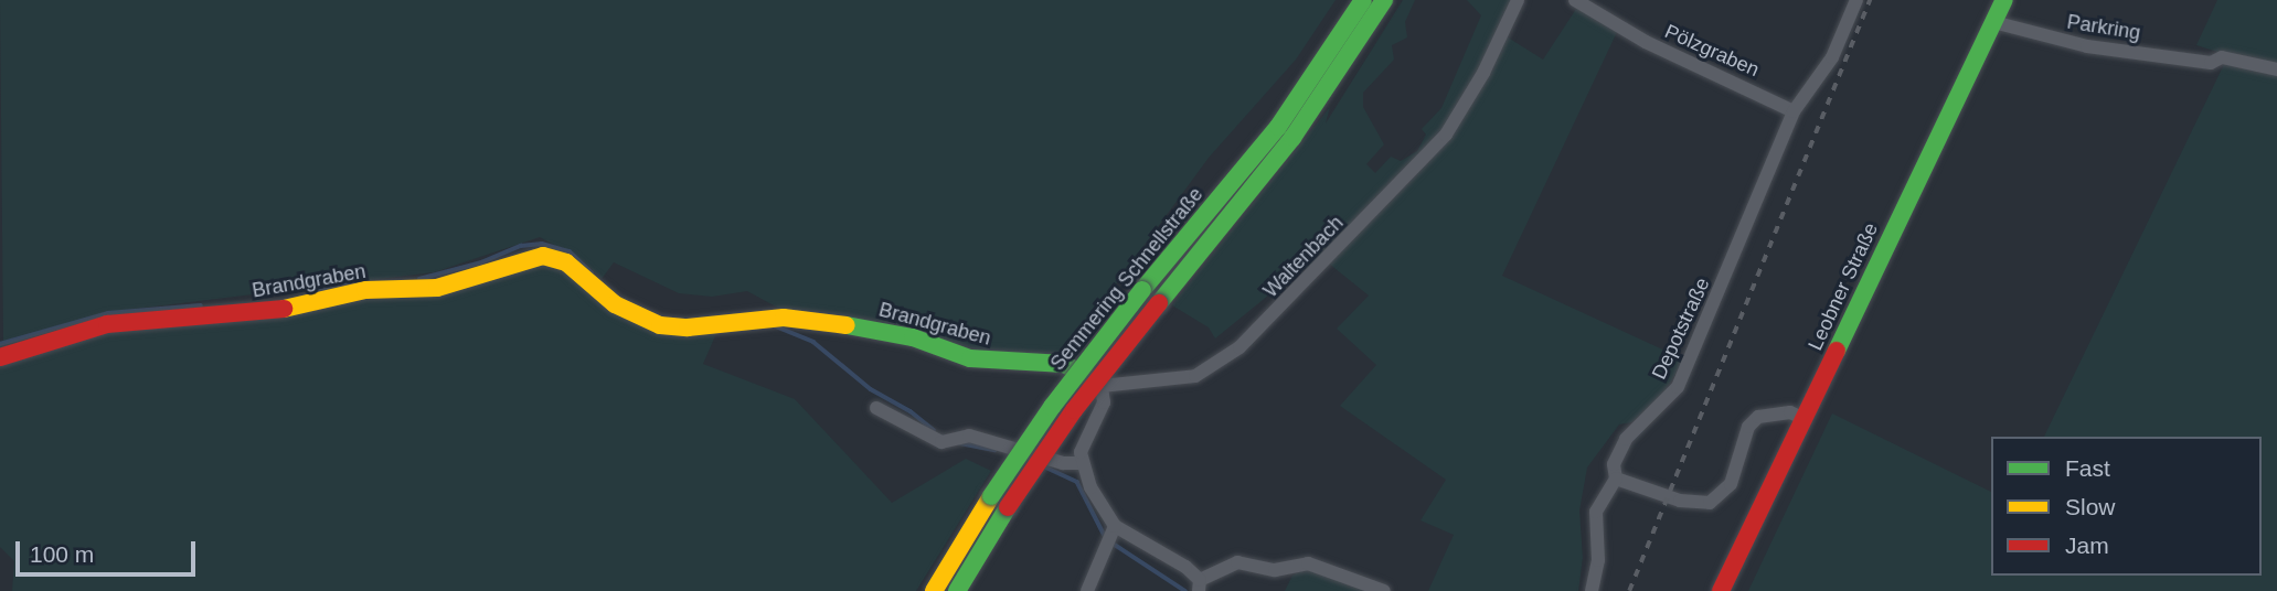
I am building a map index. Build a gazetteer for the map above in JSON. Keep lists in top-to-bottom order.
{
  "streets": {
    "main road": ["Semmering Schnellstraße", "Brandgraben", "Leobner Straße"],
    "street": [
      "Parkring",
      "Pölzgraben",
      "Waltenbach",
      "Depotstraße"
    ]
  },
  "crossings": [
    ["Parkring", "Leobner Straße"],
    ["Pölzgraben", "Depotstraße"],
    ["Waltenbach", "Brandgraben"]
  ],
  "legend": ["Fast", "Slow", "Jam"],
  "scale_bar": "100 m"
}
